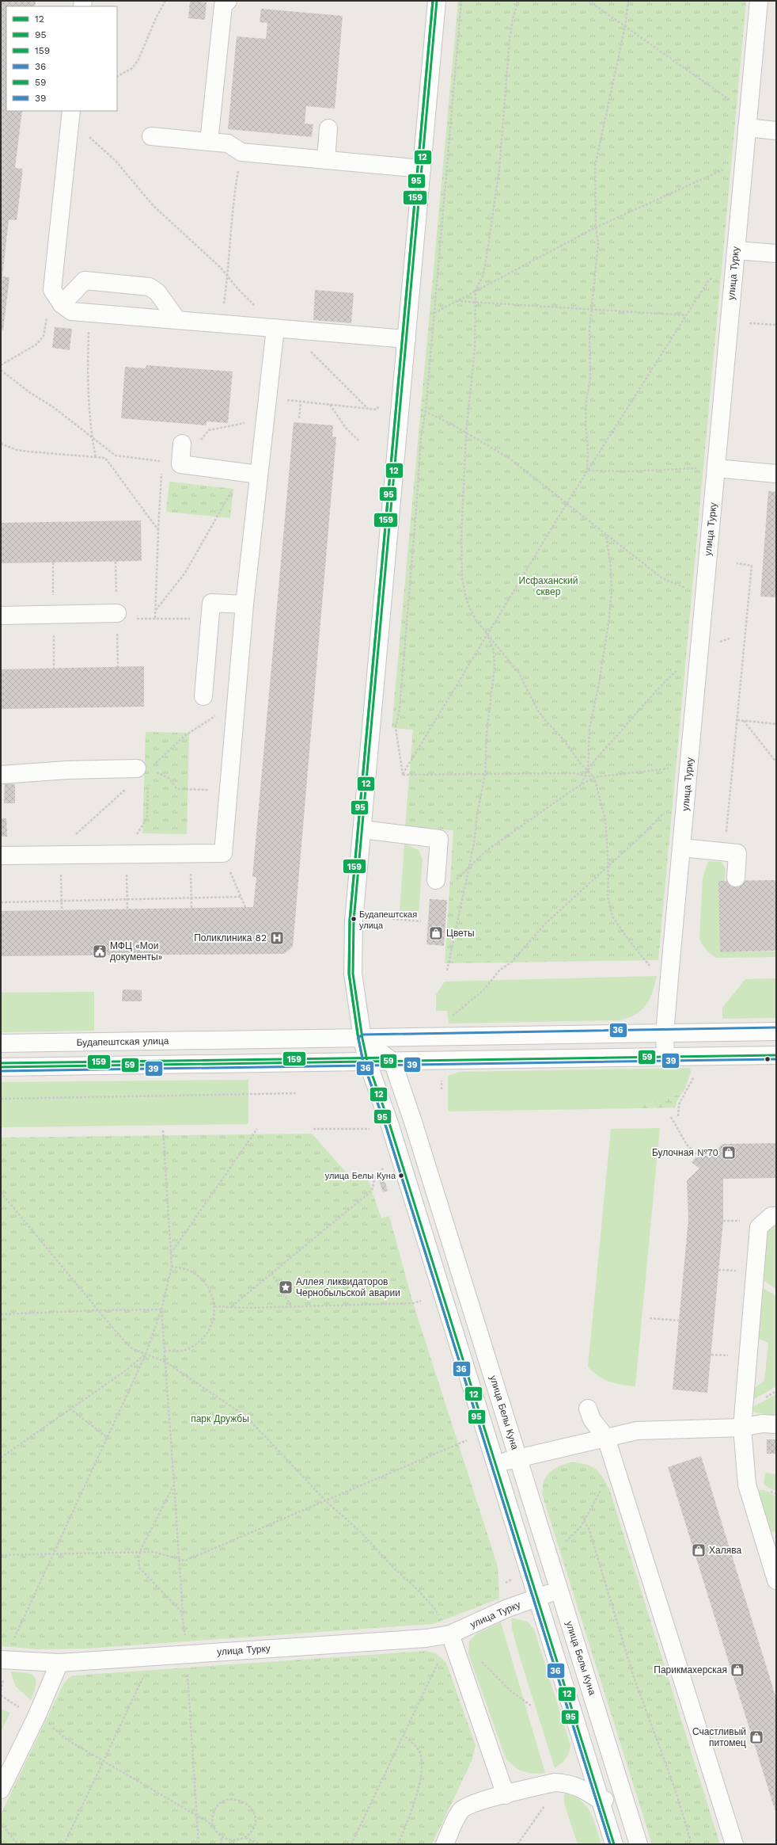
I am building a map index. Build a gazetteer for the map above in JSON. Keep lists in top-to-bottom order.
{
  "streets": {
    "street": ["улица Турку", "Будапештская улица", "улица Белы Куна"]
  },
  "crossings": [
    ["улица Турку", "Будапештская улица"],
    ["улица Турку", "улица Белы Куна"]
  ],
  "parks": ["Исфаханский сквер", "парк Дружбы"],
  "places": {
    "other": ["Будапештская улица", "улица Белы Куна"],
    "shop": [
      "Цветы",
      "Булочная №70",
      "Халява",
      "Парикмахерская",
      "Счастливый питомец"
    ],
    "hospital": ["Поликлиника 82"],
    "public building": ["МФЦ «Мои документы»"],
    "place": ["Аллея ликвидаторов Чернобыльской аварии"]
  },
  "lines": [
    "transit line 12",
    "transit line 95",
    "transit line 159",
    "transit line 36",
    "transit line 59",
    "transit line 39"
  ],
  "legend": [
    "12",
    "95",
    "159",
    "36",
    "59",
    "39"
  ]
}
